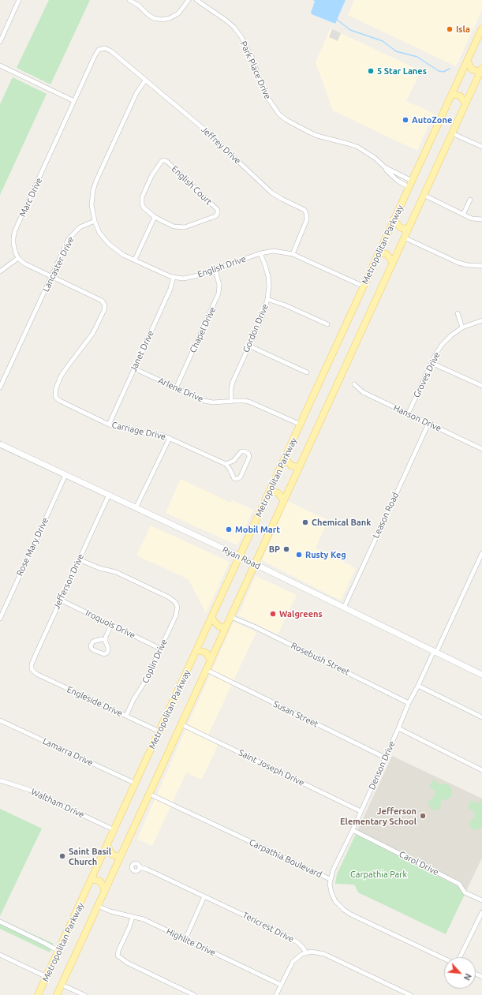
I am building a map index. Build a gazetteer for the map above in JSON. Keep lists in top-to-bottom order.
{
  "streets": {
    "main road": ["Metropolitan Parkway", "Ryan Road"],
    "street": [
      "Park Place Drive",
      "Jeffrey Drive",
      "English Court",
      "Marc Drive",
      "Lancaster Drive",
      "English Drive",
      "Gordon Drive",
      "Chapel Drive",
      "Janet Drive",
      "Groves Drive",
      "Arlene Drive",
      "Hanson Drive",
      "Carriage Drive",
      "Leason Road",
      "Rose Mary Drive",
      "Jefferson Drive",
      "Iroquois Drive",
      "Rosebush Street",
      "Coplin Drive",
      "Engleside Drive",
      "Susan Street",
      "Lamarra Drive",
      "Denson Drive",
      "Saint Joseph Drive",
      "Waltham Drive",
      "Carpathia Boulevard",
      "Carol Drive",
      "Tericrest Drive",
      "Highlite Drive"
    ]
  },
  "crossings": [
    ["Park Place Drive", "Metropolitan Parkway"],
    ["Jeffrey Drive", "Marc Drive"],
    ["Jeffrey Drive", "English Drive"],
    ["Metropolitan Parkway", "English Drive"],
    ["Metropolitan Parkway", "Arlene Drive"],
    ["Metropolitan Parkway", "Ryan Road"],
    ["Metropolitan Parkway", "Rosebush Street"],
    ["Metropolitan Parkway", "Engleside Drive"],
    ["Metropolitan Parkway", "Susan Street"],
    ["Metropolitan Parkway", "Lamarra Drive"],
    ["Metropolitan Parkway", "Saint Joseph Drive"],
    ["Metropolitan Parkway", "Waltham Drive"],
    ["Metropolitan Parkway", "Carpathia Boulevard"],
    ["Metropolitan Parkway", "Highlite Drive"],
    ["Lancaster Drive", "English Drive"],
    ["Lancaster Drive", "Carriage Drive"],
    ["English Drive", "Gordon Drive"],
    ["English Drive", "Chapel Drive"],
    ["English Drive", "Janet Drive"],
    ["Gordon Drive", "Arlene Drive"],
    ["Chapel Drive", "Arlene Drive"],
    ["Janet Drive", "Arlene Drive"],
    ["Janet Drive", "Carriage Drive"],
    ["Groves Drive", "Hanson Drive"],
    ["Hanson Drive", "Leason Road"],
    ["Leason Road", "Ryan Road"],
    ["Rose Mary Drive", "Ryan Road"],
    ["Ryan Road", "Jefferson Drive"],
    ["Ryan Road", "Denson Drive"],
    ["Jefferson Drive", "Iroquois Drive"],
    ["Jefferson Drive", "Coplin Drive"],
    ["Jefferson Drive", "Engleside Drive"],
    ["Iroquois Drive", "Coplin Drive"],
    ["Rosebush Street", "Denson Drive"],
    ["Coplin Drive", "Engleside Drive"],
    ["Susan Street", "Denson Drive"],
    ["Denson Drive", "Saint Joseph Drive"],
    ["Denson Drive", "Carpathia Boulevard"],
    ["Denson Drive", "Carol Drive"]
  ],
  "parks": ["Carpathia Park"],
  "places": [
    "Isla",
    "5 Star Lanes",
    "AutoZone",
    "Chemical Bank",
    "Mobil Mart",
    "BP",
    "Rusty Keg",
    "Walgreens",
    "Jefferson Elementary School",
    "Saint Basil Church"
  ],
  "north": "bottom right"
}
